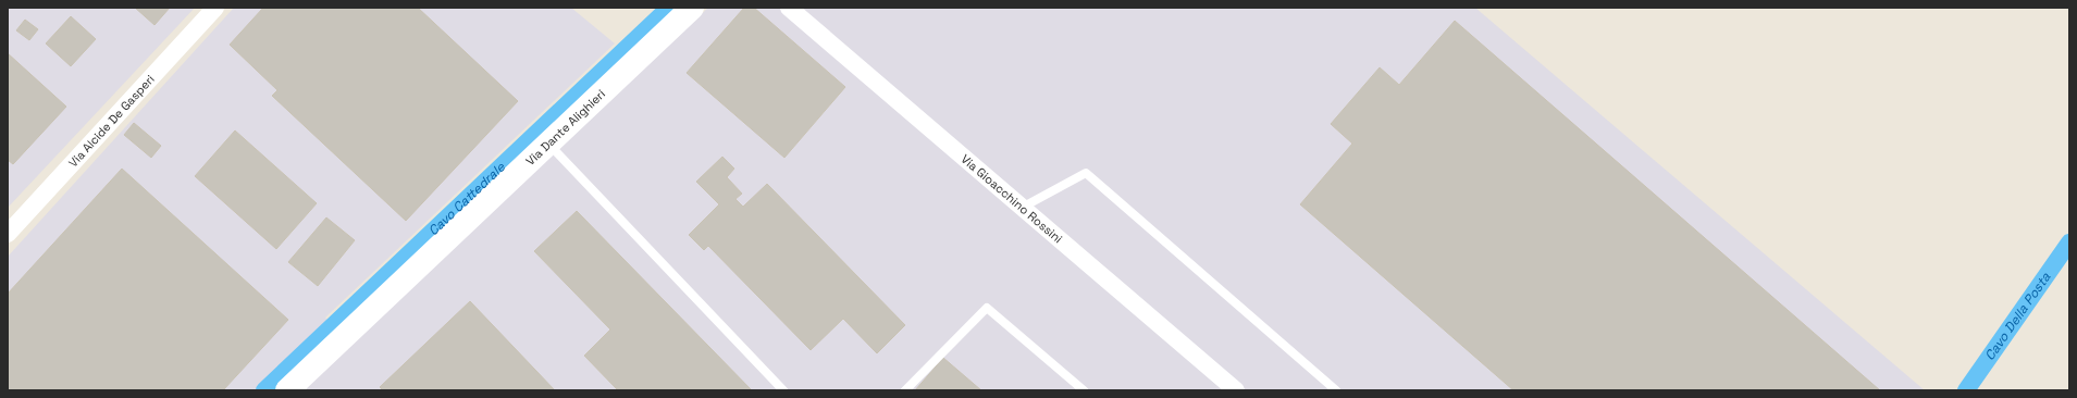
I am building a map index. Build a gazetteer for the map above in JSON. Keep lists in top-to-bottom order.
{
  "streets": {
    "main road": ["Via Dante Alighieri"],
    "street": ["Via Alcide De Gasperi", "Via Gioacchino Rossini"]
  },
  "water": ["Cavo Cattedrale", "Cavo Della Posta"]
}
